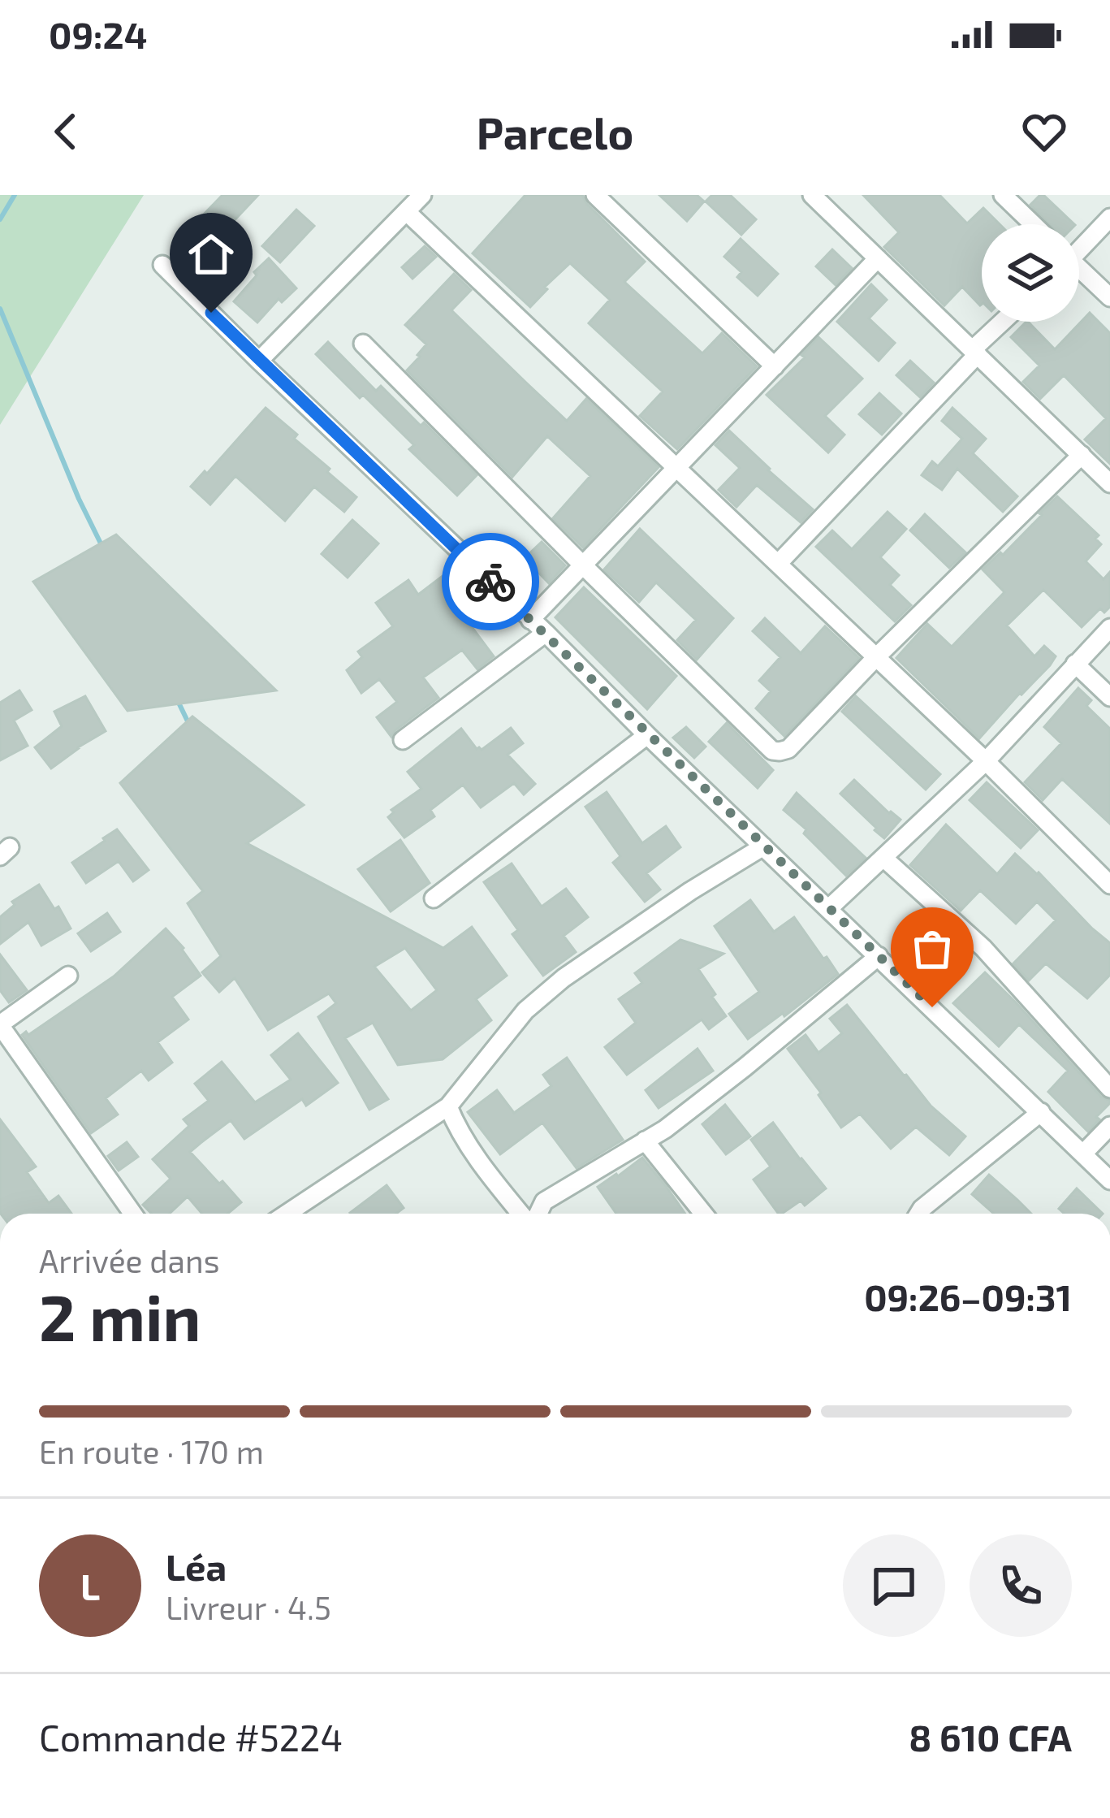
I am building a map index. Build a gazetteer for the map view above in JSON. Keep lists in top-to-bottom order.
{
  "page": {
    "status": "09:24",
    "header": "Parcelo",
    "heading": ["2 min", "Arrivée dans", "09:26–09:31"],
    "panel": [
      "Léa",
      "Livreur · 4.5",
      "Commande #5224",
      "8 610 CFA"
    ],
    "bar": "En route · 170 m",
    "round": "L"
  }
}
